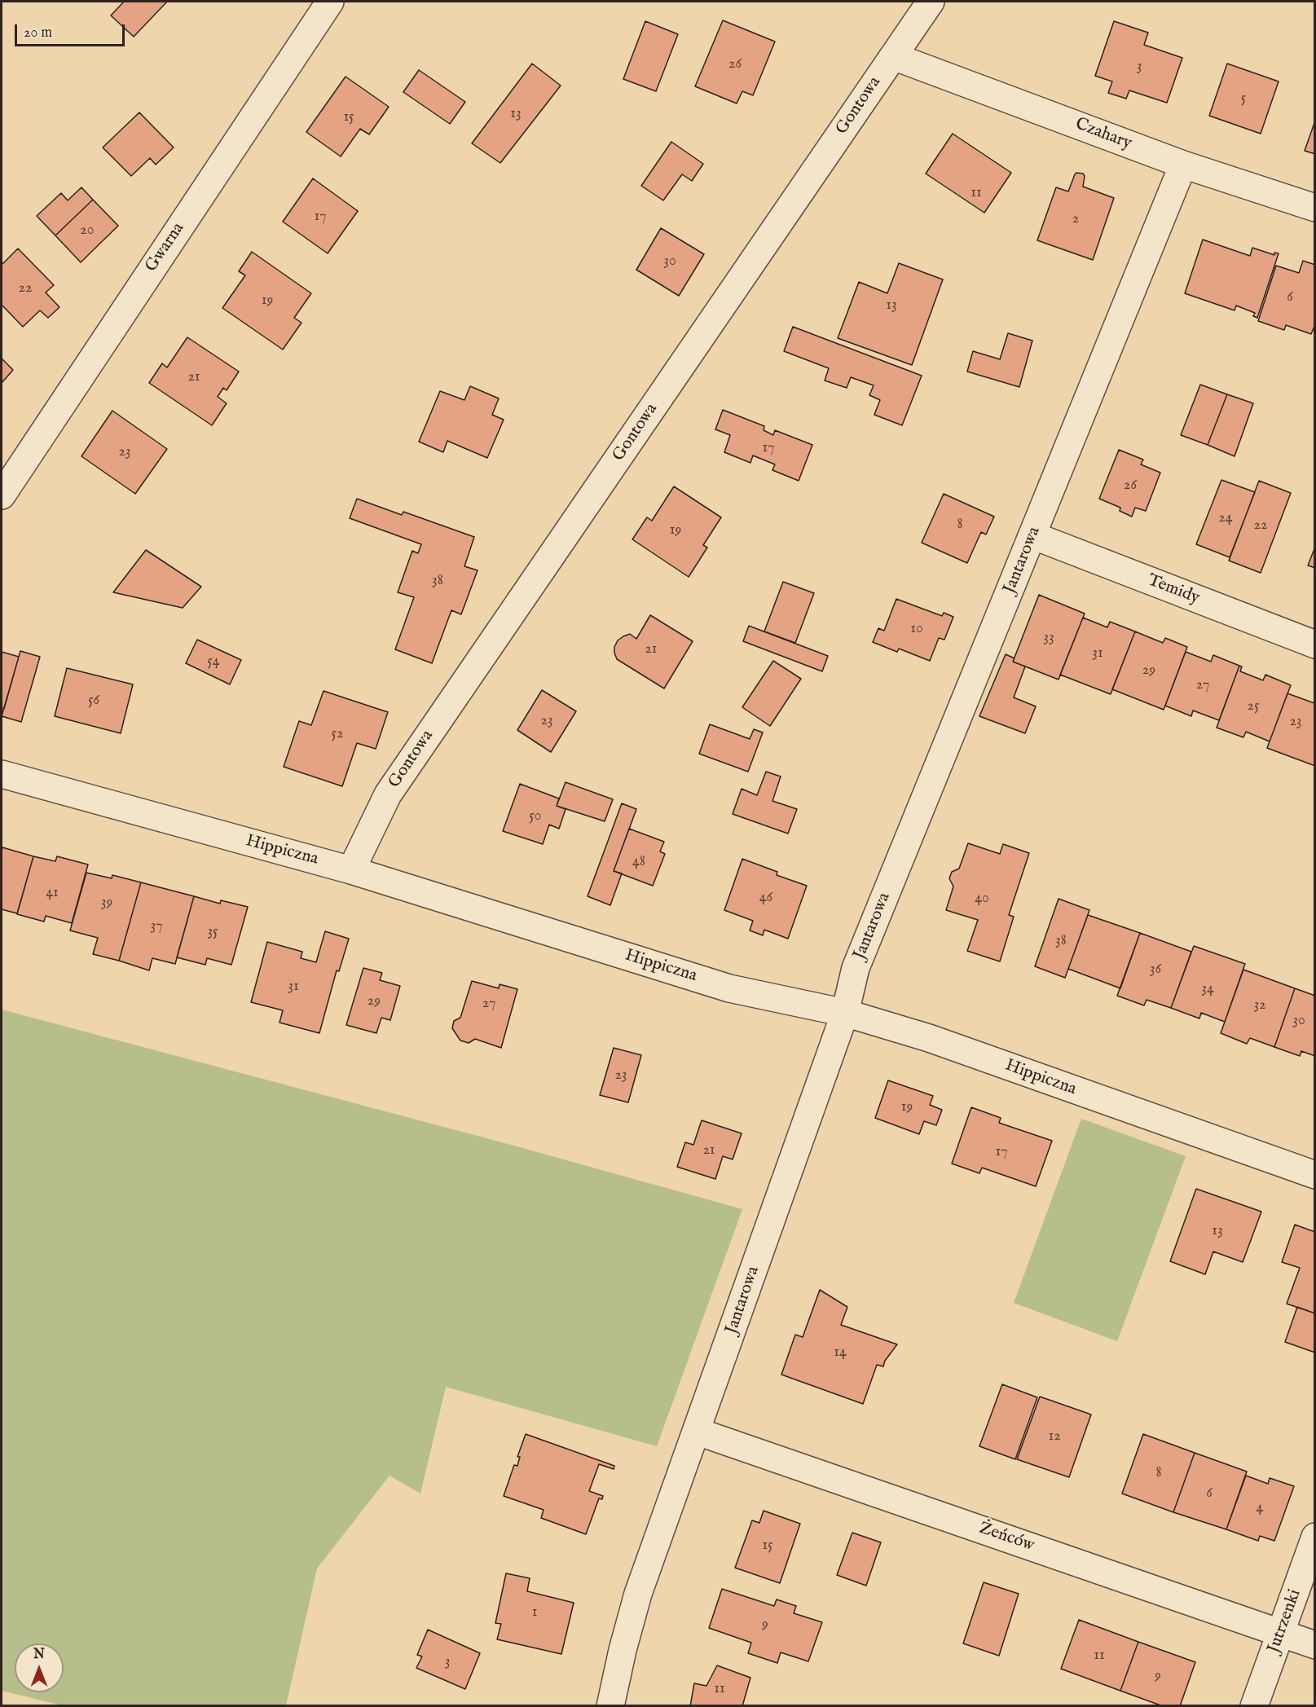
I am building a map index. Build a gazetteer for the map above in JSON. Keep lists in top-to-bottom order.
{
  "streets": {
    "street": [
      "Gontowa",
      "Czahary",
      "Gwarna",
      "Jantarowa",
      "Temidy",
      "Hippiczna",
      "Żeńców",
      "Jutrzenki"
    ]
  },
  "crossings": [
    ["Gontowa", "Czahary"],
    ["Gontowa", "Hippiczna"],
    ["Czahary", "Jantarowa"],
    ["Jantarowa", "Temidy"],
    ["Jantarowa", "Hippiczna"],
    ["Jantarowa", "Żeńców"],
    ["Żeńców", "Jutrzenki"]
  ],
  "house_numbers": [
    "26",
    "3",
    "5",
    "13",
    "15",
    "11",
    "17",
    "2",
    "20",
    "30",
    "22",
    "6",
    "19",
    "13",
    "21",
    "17",
    "23",
    "26",
    "24",
    "8",
    "22",
    "19",
    "38",
    "10",
    "33",
    "21",
    "31",
    "54",
    "29",
    "27",
    "56",
    "25",
    "23",
    "23",
    "52",
    "50",
    "48",
    "41",
    "46",
    "40",
    "39",
    "37",
    "35",
    "38",
    "36",
    "31",
    "34",
    "29",
    "27",
    "32",
    "30",
    "23",
    "19",
    "21",
    "17",
    "13",
    "14",
    "12",
    "8",
    "6",
    "4",
    "15",
    "1",
    "9",
    "11",
    "3",
    "9",
    "11"
  ],
  "scale_bar": "20 m",
  "north": "top"
}
